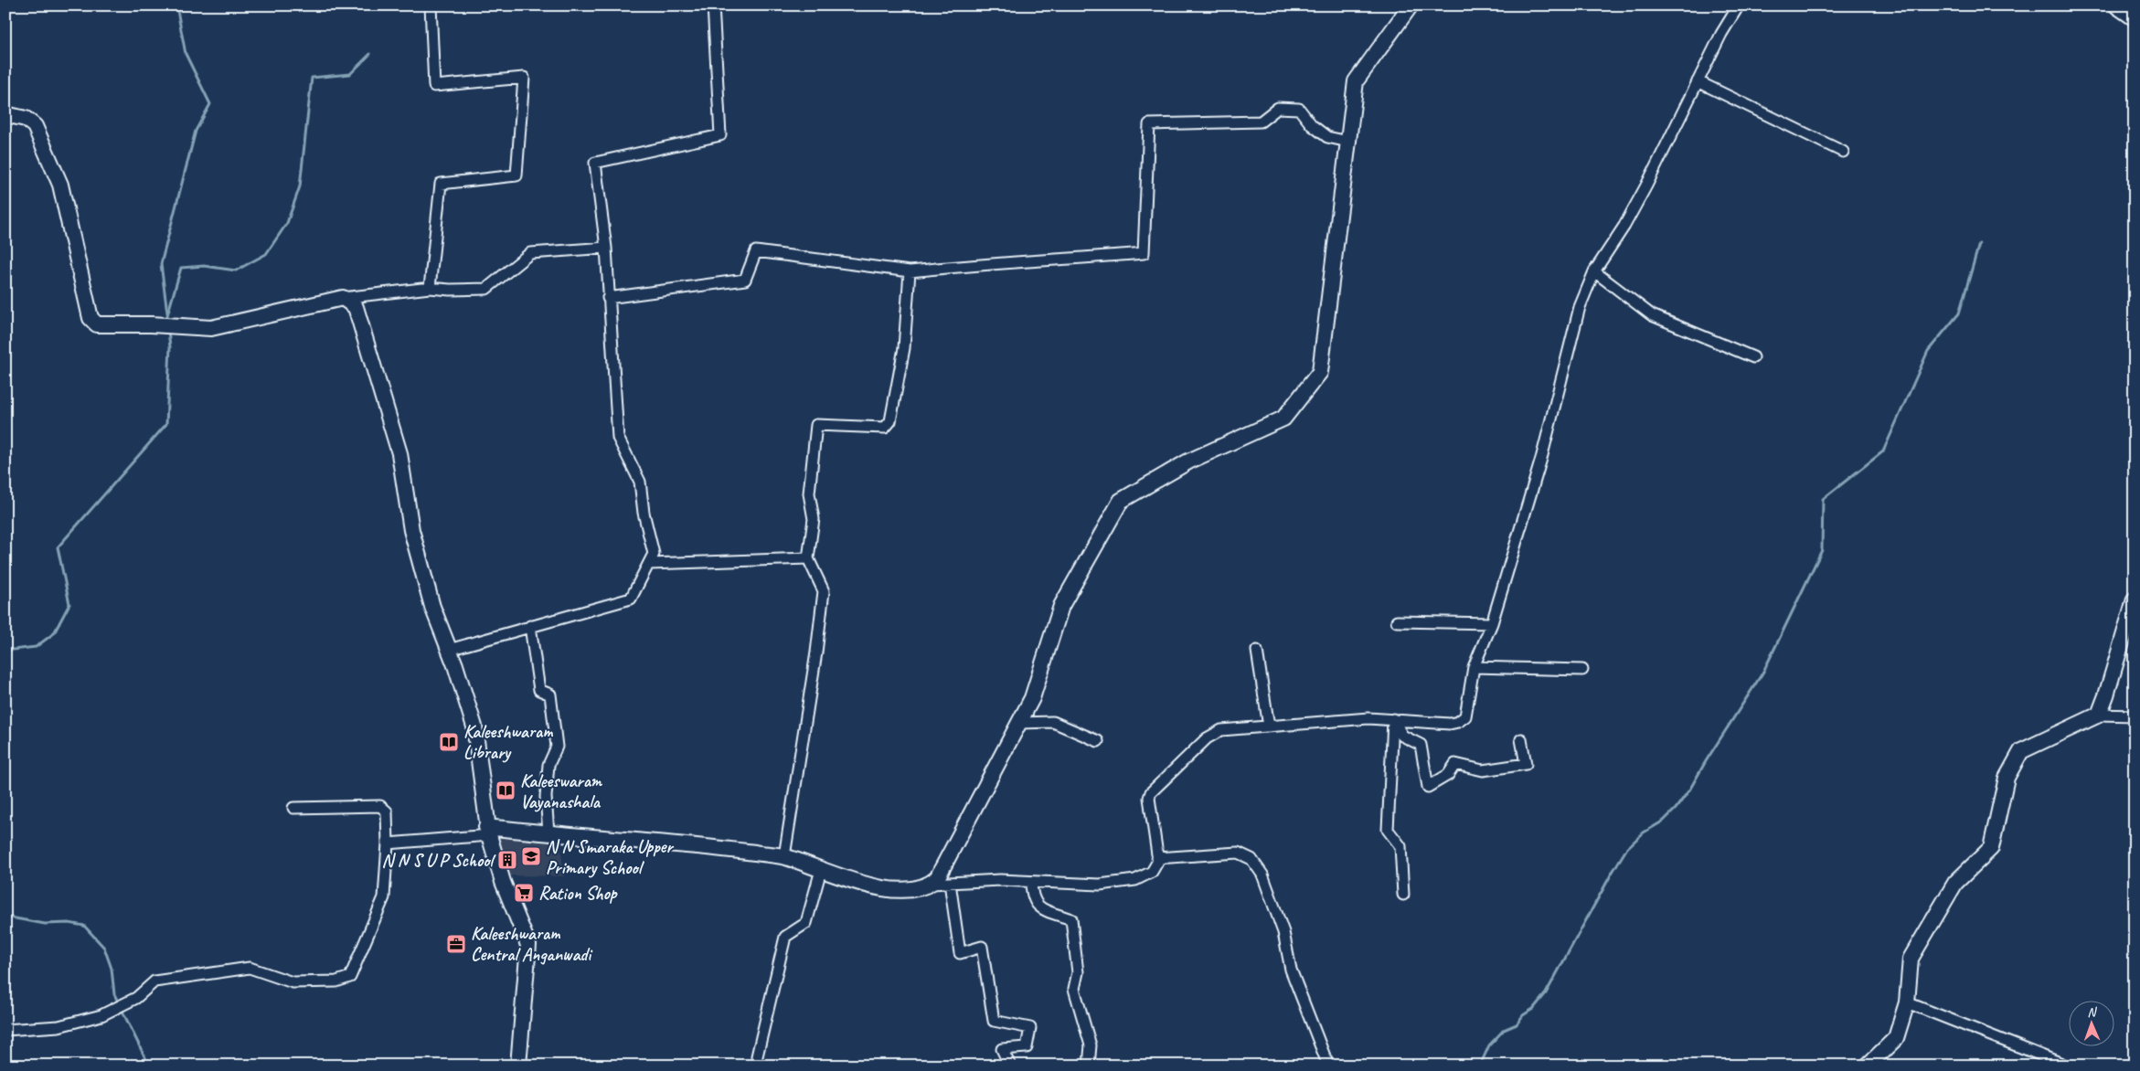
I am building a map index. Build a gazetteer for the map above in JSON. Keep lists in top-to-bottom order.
{
  "places": {
    "library": ["Kaleeshwaram Library", "Kaleeswaram Vayanashala"],
    "school or university": ["N N Smaraka Upper Primary School"],
    "building": ["N N S U P School"],
    "supermarket": ["Ration Shop"],
    "office": ["Kaleeshwaram Central Anganwadi"]
  },
  "north": "top"
}
